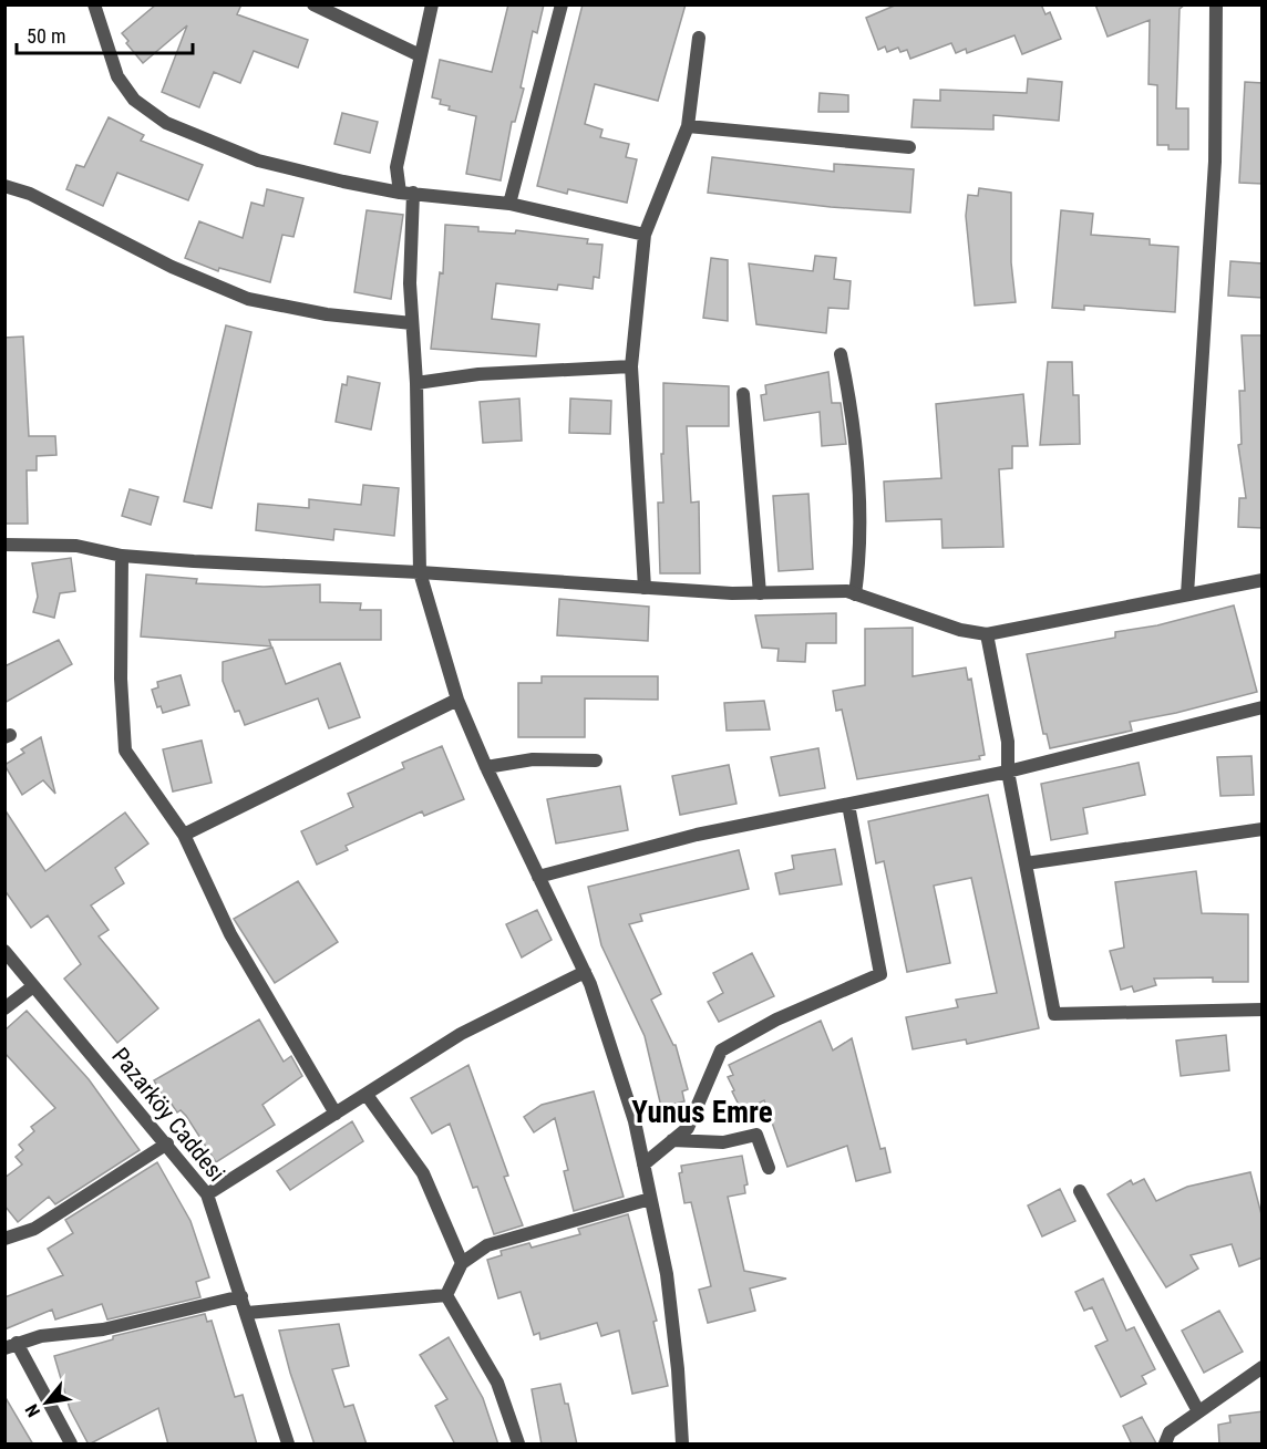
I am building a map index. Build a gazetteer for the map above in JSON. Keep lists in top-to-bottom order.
{
  "streets": {
    "street": ["Pazarköy Caddesi"]
  },
  "districts": ["Yunus Emre"],
  "scale_bar": "50 m",
  "north": "bottom left"
}
